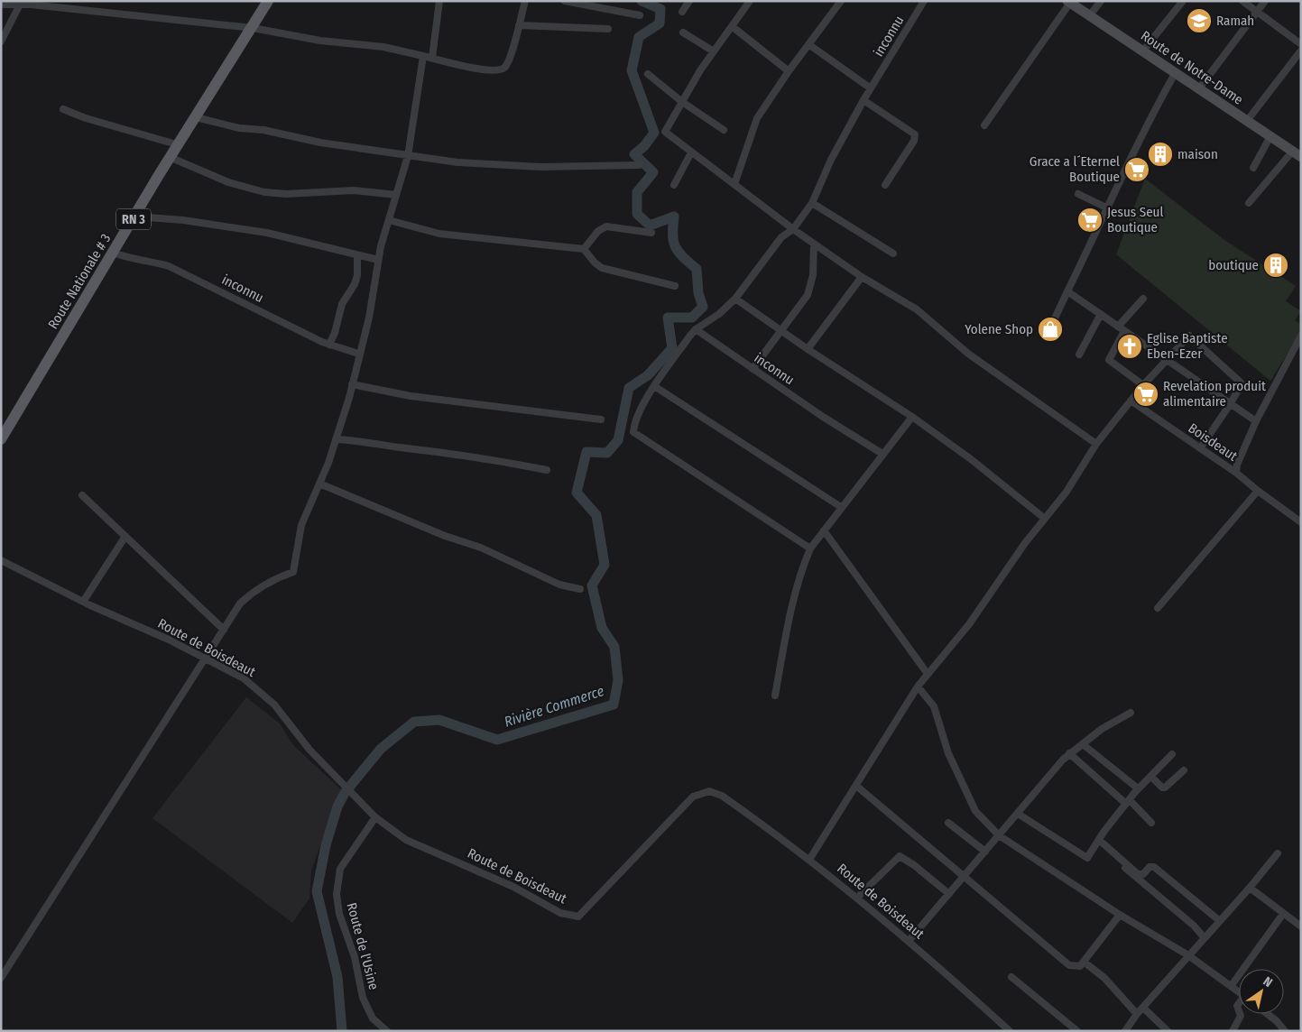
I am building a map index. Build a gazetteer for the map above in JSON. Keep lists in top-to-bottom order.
{
  "streets": {
    "main road": ["RN 3", "Route Nationale # 3"],
    "street": [
      "inconnu",
      "Route de Notre-Dame",
      "Boisdeaut",
      "Route de Boisdeaut",
      "Route de l'Usine"
    ]
  },
  "crossings": [
    ["inconnu", "Route Nationale # 3"],
    ["Route de Boisdeaut", "Route de l'Usine"]
  ],
  "water": ["Rivière Commerce"],
  "places": {
    "school or university": ["Ramah"],
    "building": ["maison", "boutique"],
    "supermarket": ["Grace a l´Eternel Boutique", "Jesus Seul Boutique", "Revelation produit alimentaire"],
    "shop": ["Yolene Shop"],
    "church": ["Eglise Baptiste Eben-Ezer"]
  },
  "north": "top right"
}
